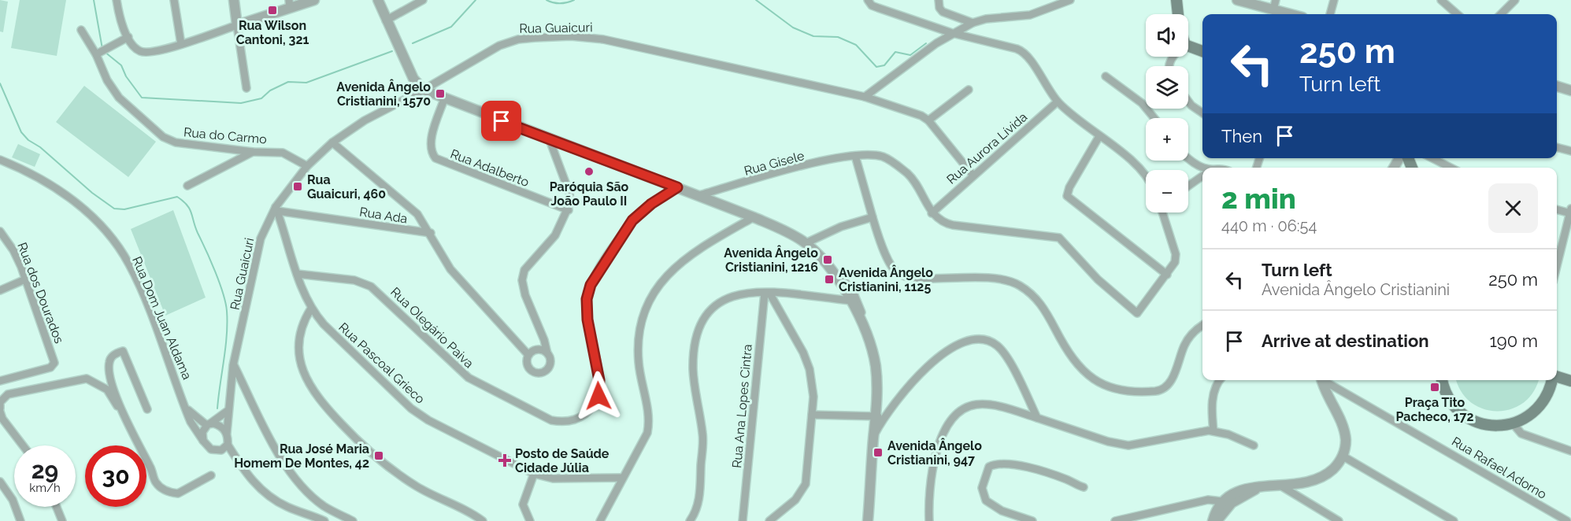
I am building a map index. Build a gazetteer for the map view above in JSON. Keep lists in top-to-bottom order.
{
  "streets": {
    "street": [
      "Rua Guaicuri",
      "Rua do Carmo",
      "Rua Aurora Lívida",
      "Rua Gisele",
      "Rua Adalberto",
      "Rua Ada",
      "Rua dos Dourados",
      "Rua Dom Juan Aldama",
      "Rua Olegário Paiva",
      "Rua Pascoal Grieco",
      "Rua Ana Lopes Cintra",
      "Rua Rafael Adorno"
    ]
  },
  "crossings": [
    ["Rua Guaicuri", "Rua do Carmo"],
    ["Rua Guaicuri", "Rua Ada"],
    ["Rua Guaicuri", "Rua Dom Juan Aldama"],
    ["Rua Guaicuri", "Rua Pascoal Grieco"],
    ["Rua Aurora Lívida", "Rua Gisele"],
    ["Rua Ada", "Rua Pascoal Grieco"],
    ["Rua Olegário Paiva", "Rua Pascoal Grieco"]
  ],
  "places": {
    "transit": [
      "Rua Wilson Cantoni, 321",
      "Avenida Ângelo Cristianini, 1570",
      "Rua Guaicuri, 460",
      "Avenida Ângelo Cristianini, 1216",
      "Avenida Ângelo Cristianini, 1125",
      "Praça Tito Pacheco, 172",
      "Avenida Ângelo Cristianini, 947",
      "Rua José Maria Homem De Montes, 42"
    ],
    "other": ["Paróquia São João Paulo II"],
    "health": ["Posto de Saúde Cidade Júlia"]
  },
  "page": {
    "map_buttons": ["+", "−"],
    "turn": ["250 m", "Turn left"],
    "then": "Then",
    "heading": ["2 min", "440 m · 06:54"],
    "list": [
      {
        "name": "Turn left",
        "note": "Avenida Ângelo Cristianini",
        "value": "250 m"
      },
      {
        "name": "Arrive at destination",
        "value": "190 m"
      }
    ],
    "speed": "29 km/h",
    "limit": "30"
  }
}
